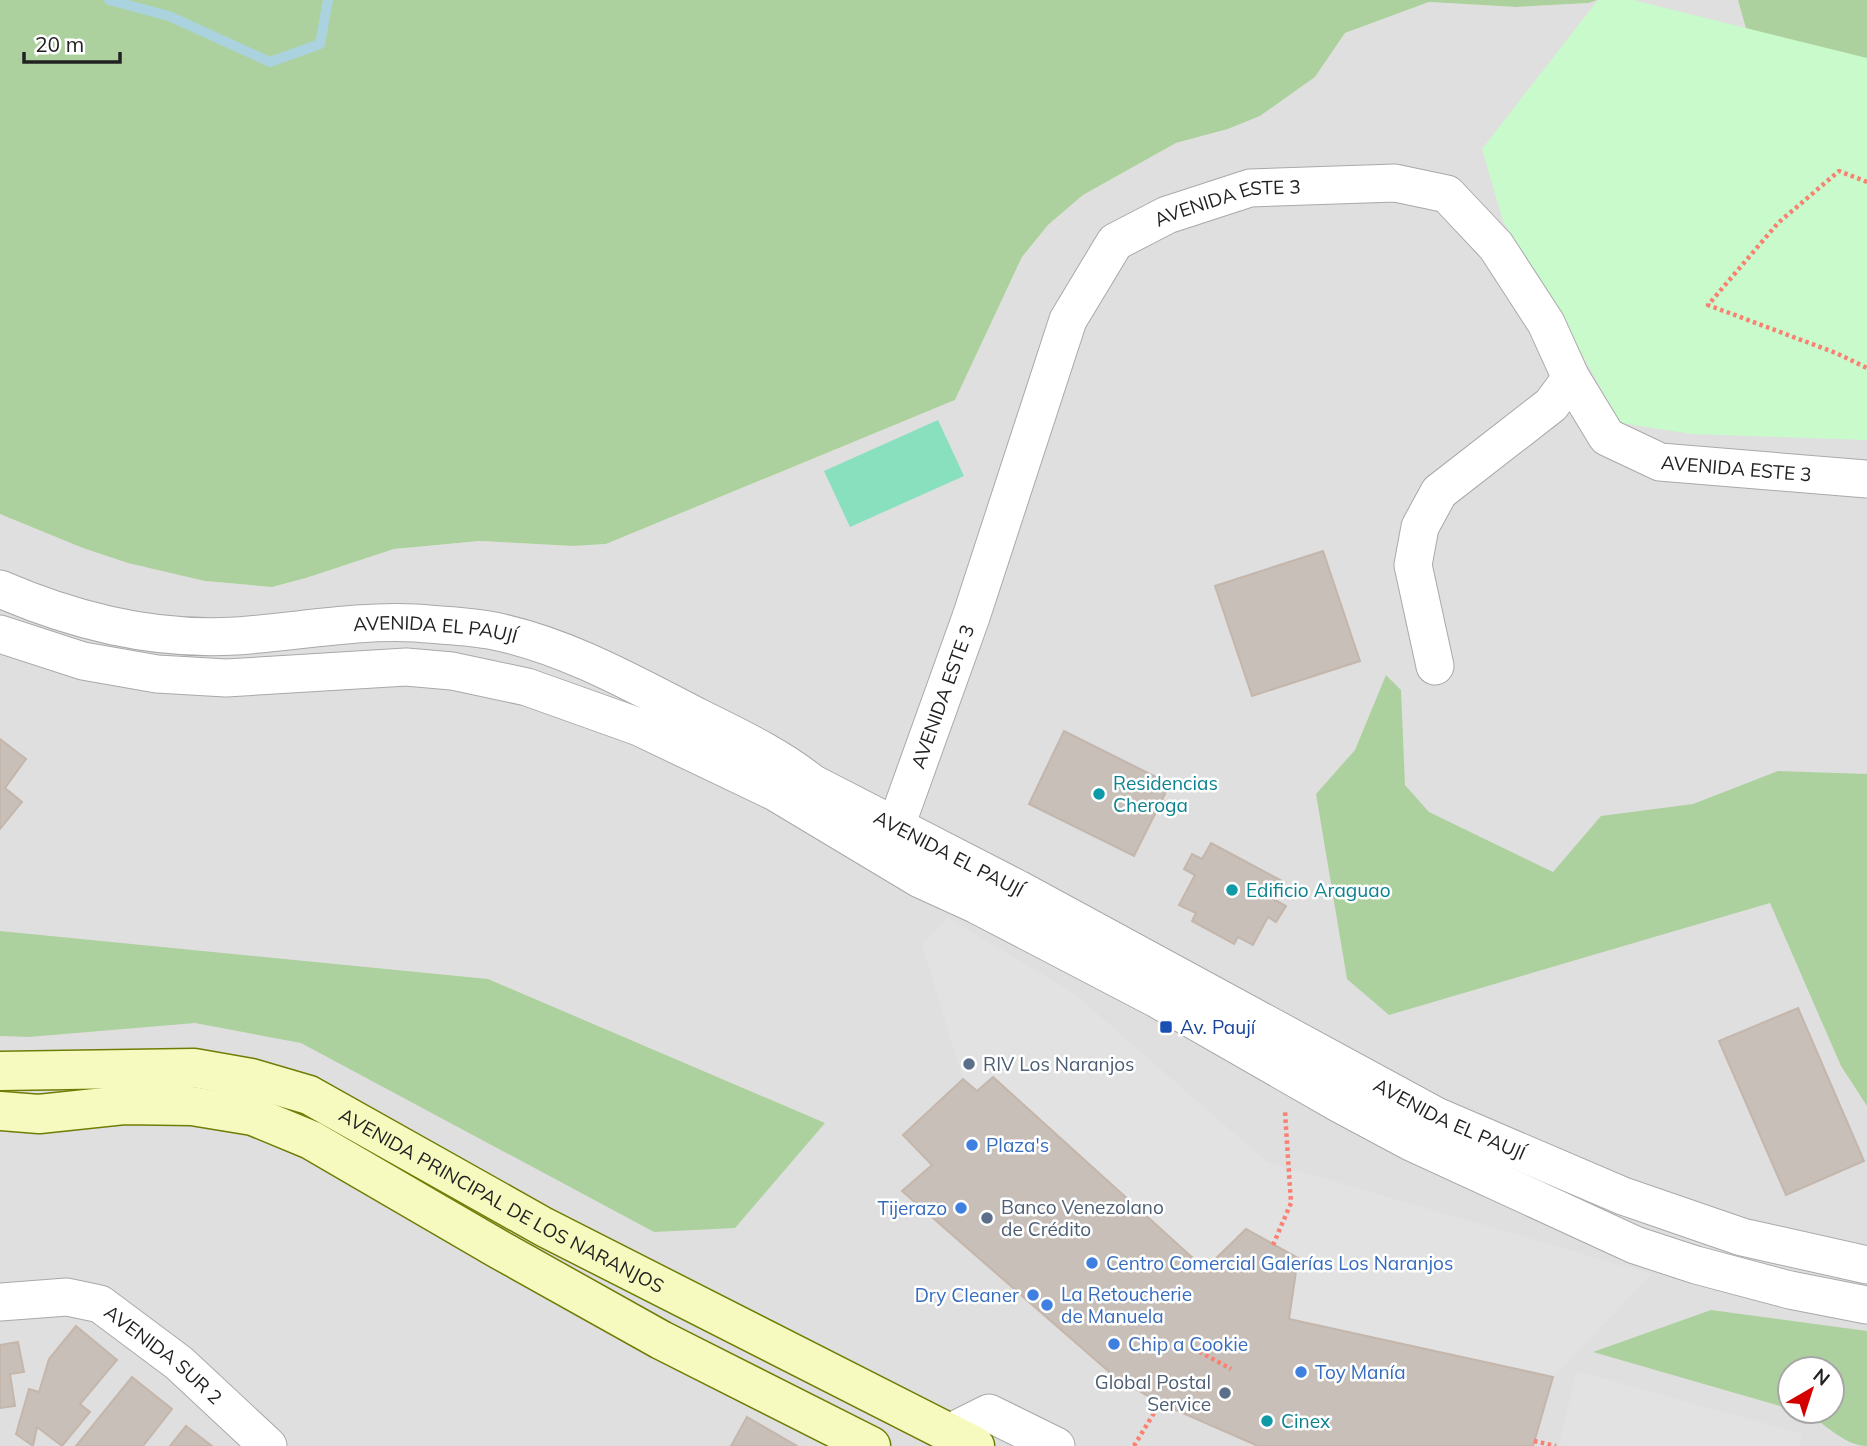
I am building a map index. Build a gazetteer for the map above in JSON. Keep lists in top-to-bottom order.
{
  "streets": {
    "main road": ["AVENIDA PRINCIPAL DE LOS NARANJOS"],
    "street": ["AVENIDA ESTE 3", "AVENIDA EL PAUJÍ", "AVENIDA SUR 2"]
  },
  "crossings": [
    ["AVENIDA ESTE 3", "AVENIDA EL PAUJÍ"]
  ],
  "places": {
    "other": [
      "Residencias Cheroga",
      "Edificio Araguao",
      "RIV Los Naranjos",
      "Plaza's",
      "Tijerazo",
      "Banco Venezolano de Crédito",
      "Centro Comercial Galerías Los Naranjos",
      "Dry Cleaner",
      "La Retoucherie de Manuela",
      "Chip a Cookie",
      "Toy Manía",
      "Global Postal Service",
      "Cinex"
    ],
    "transit": ["Av. Paují"]
  },
  "scale_bar": "20 m",
  "north": "top right"
}
